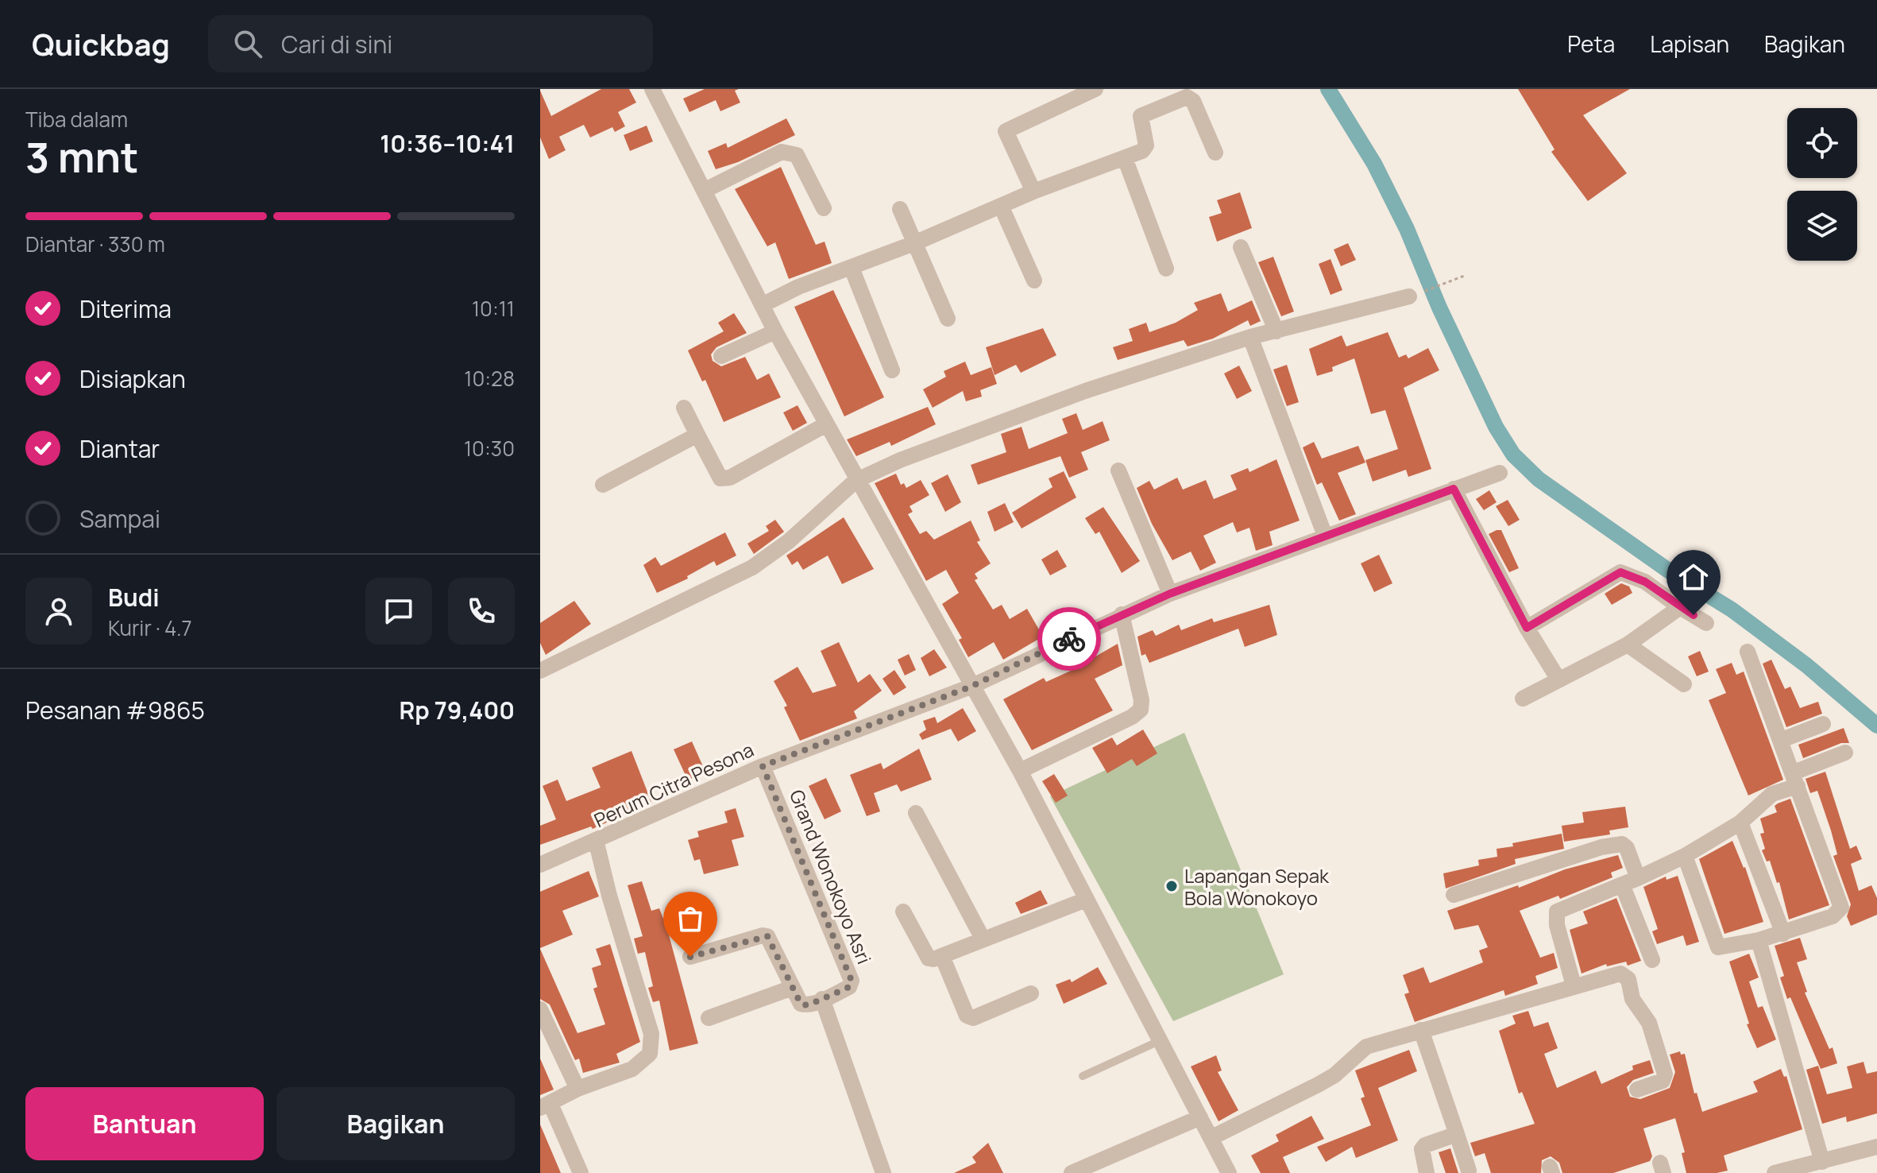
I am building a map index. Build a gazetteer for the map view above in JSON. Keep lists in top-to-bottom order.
{
  "streets": {
    "street": ["Perum Citra Pesona", "Grand Wonokoyo Asri"]
  },
  "crossings": [
    ["Perum Citra Pesona", "Grand Wonokoyo Asri"]
  ],
  "places": ["Lapangan Sepak Bola Wonokoyo"],
  "page": {
    "header": "Quickbag",
    "search": "Cari di sini",
    "nav": ["Peta", "Lapisan", "Bagikan"],
    "heading": ["3 mnt", "Tiba dalam", "10:36–10:41"],
    "panel": [
      "Budi",
      "Kurir · 4.7",
      "Pesanan #9865",
      "Rp 79,400"
    ],
    "bar": "Diantar · 330 m",
    "list": [
      ["Diterima", "10:11"],
      ["Disiapkan", "10:28"],
      ["Diantar", "10:30"],
      "Sampai"
    ],
    "buttons": ["Bantuan", "Bagikan"]
  }
}
